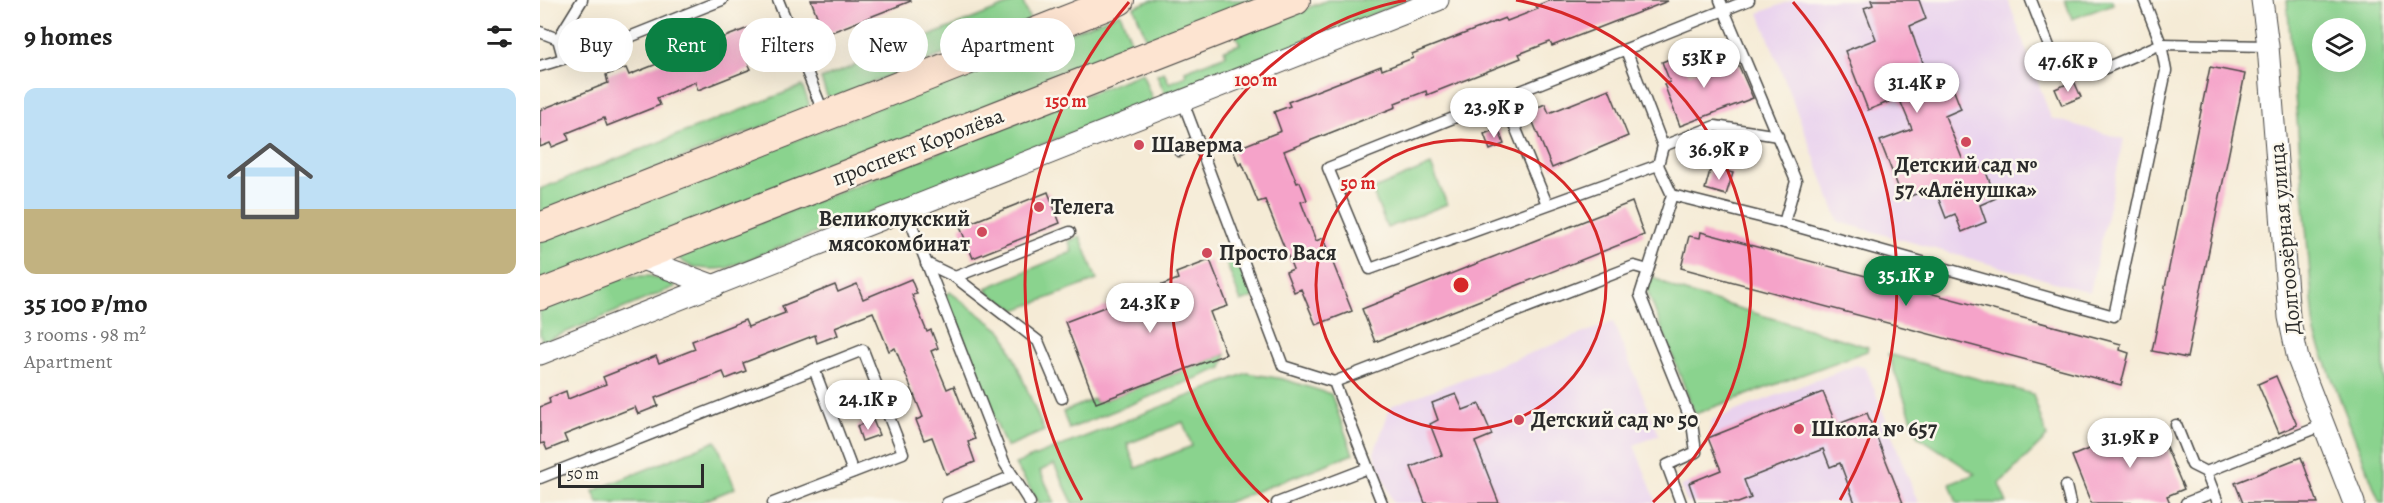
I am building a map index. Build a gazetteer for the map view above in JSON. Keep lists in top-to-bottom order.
{
  "streets": {
    "street": ["проспект Королёва", "Долгоозёрная улица"]
  },
  "places": [
    "Детский сад № 57 «Алёнушка»",
    "Шаверма",
    "Телега",
    "Великолукский мясокомбинат",
    "Просто Вася",
    "Детский сад № 50",
    "Школа № 657"
  ],
  "scale_bar": "50 m",
  "page": {
    "heading": "9 homes",
    "chip": [
      "Buy",
      "Rent",
      "Filters",
      "New",
      "Apartment"
    ],
    "price": [
      "53K ₽",
      "47.6K ₽",
      "31.4K ₽",
      "23.9K ₽",
      "36.9K ₽",
      "35.1K ₽",
      "24.3K ₽",
      "24.1K ₽",
      "31.9K ₽"
    ],
    "list": [
      {
        "name": "35 100 ₽/mo",
        "note": "3 rooms · 98 m² · Apartment"
      }
    ],
    "scale": "50 m"
  },
  "rings": ["100 m", "150 m", "50 m"]
}
